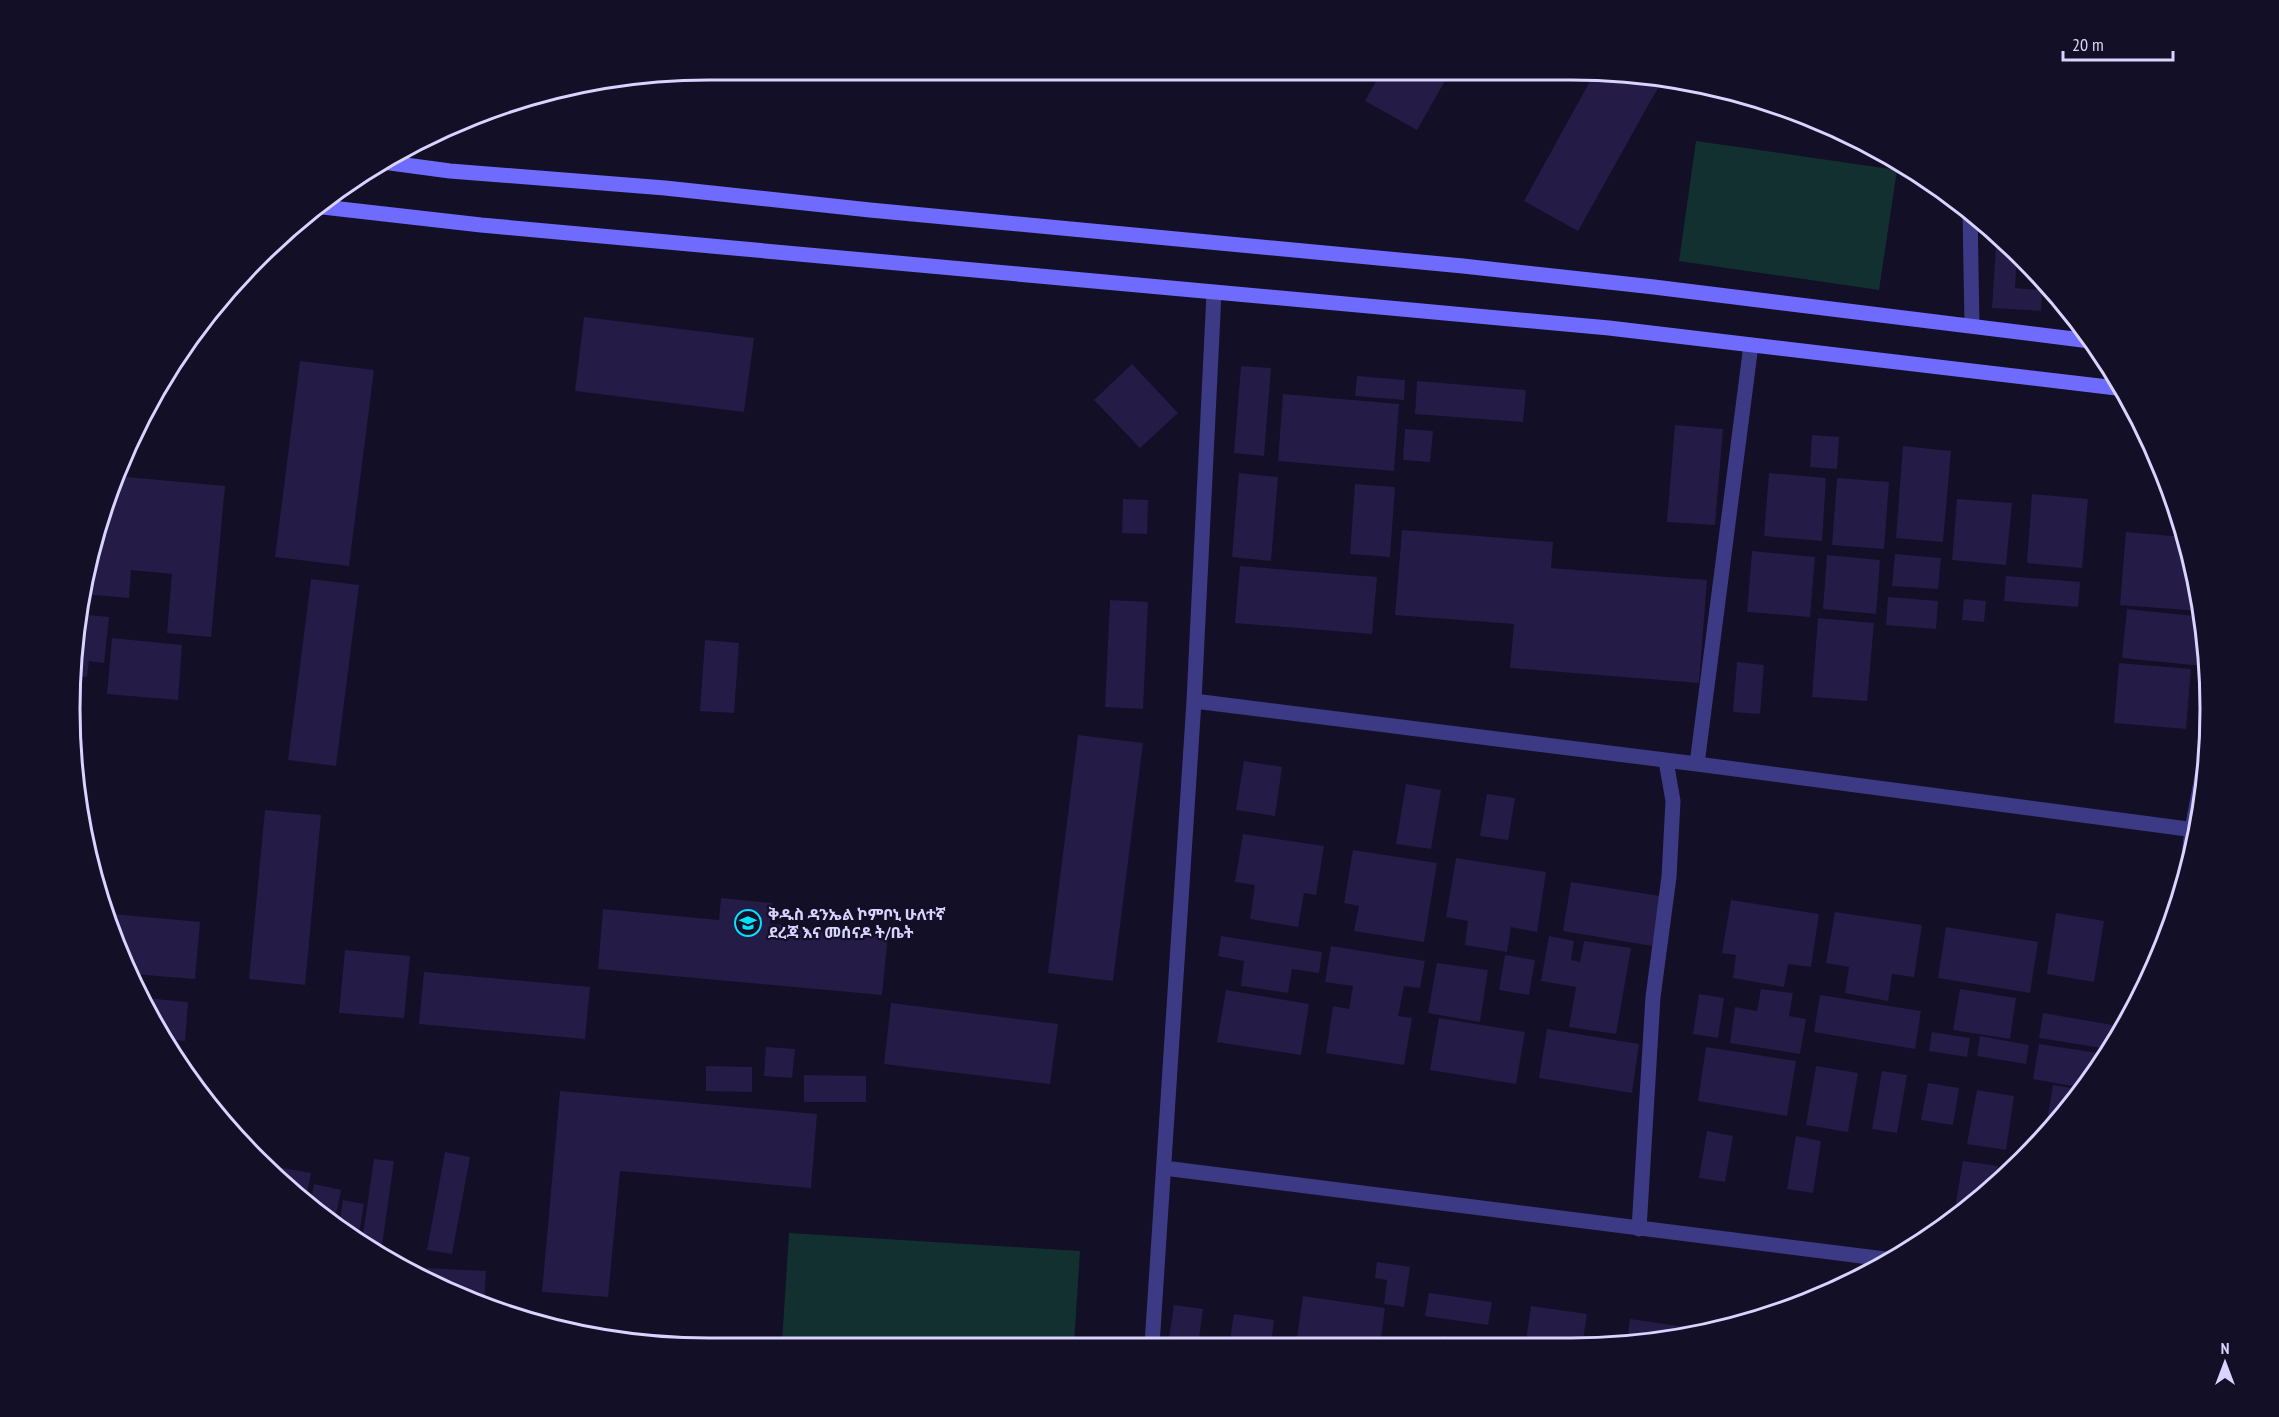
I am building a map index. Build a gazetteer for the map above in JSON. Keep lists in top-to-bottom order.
{
  "places": {
    "school or university": ["ቅዱስ ዳንኤል ኮምቦኒ ሁለተኛ ደረጃ እና መሰናዶ ት/ቤት"]
  },
  "scale_bar": "20 m",
  "north": "top"
}
